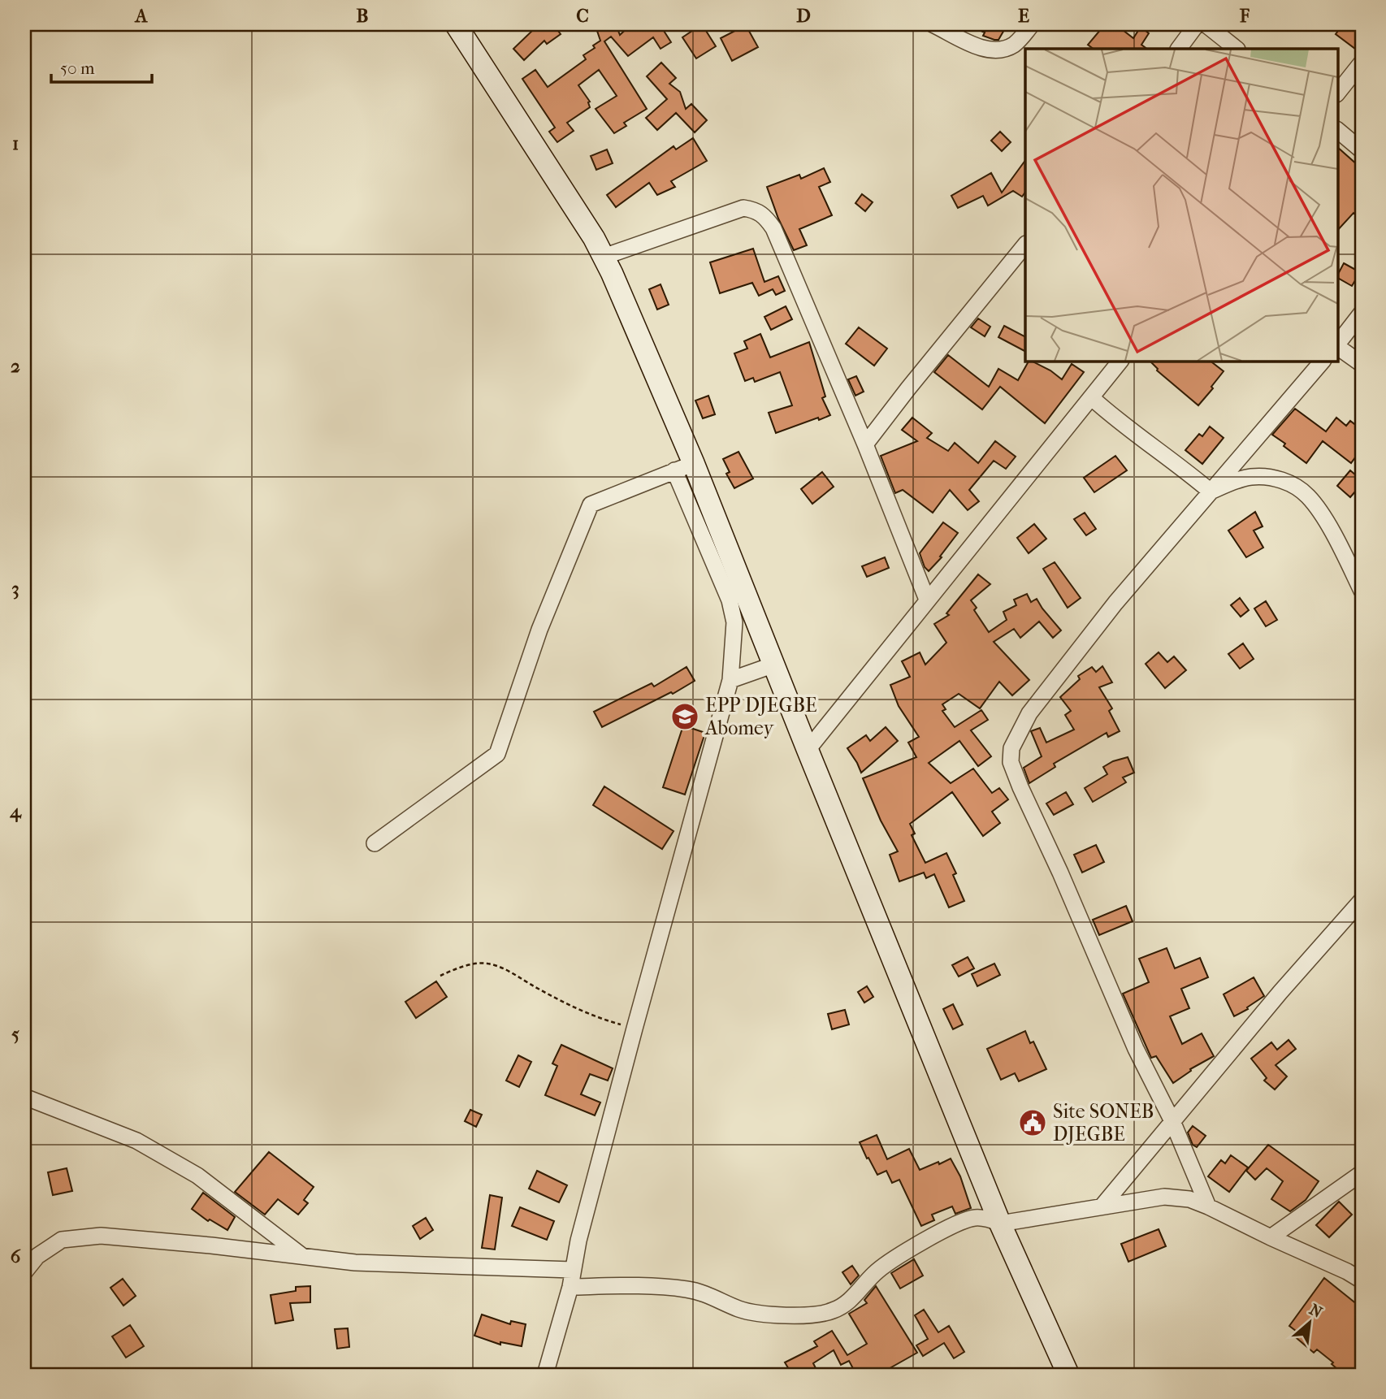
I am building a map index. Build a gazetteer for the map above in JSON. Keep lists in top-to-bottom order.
{
  "places": {
    "school or university": ["EPP DJEGBE Abomey"],
    "public building": ["Site SONEB DJEGBE"]
  },
  "scale_bar": "50 m",
  "north": "top right",
  "grid": {
    "columns": [
      "A",
      "B",
      "C",
      "D",
      "E",
      "F"
    ],
    "rows": [
      "1",
      "2",
      "3",
      "4",
      "5",
      "6"
    ]
  }
}
